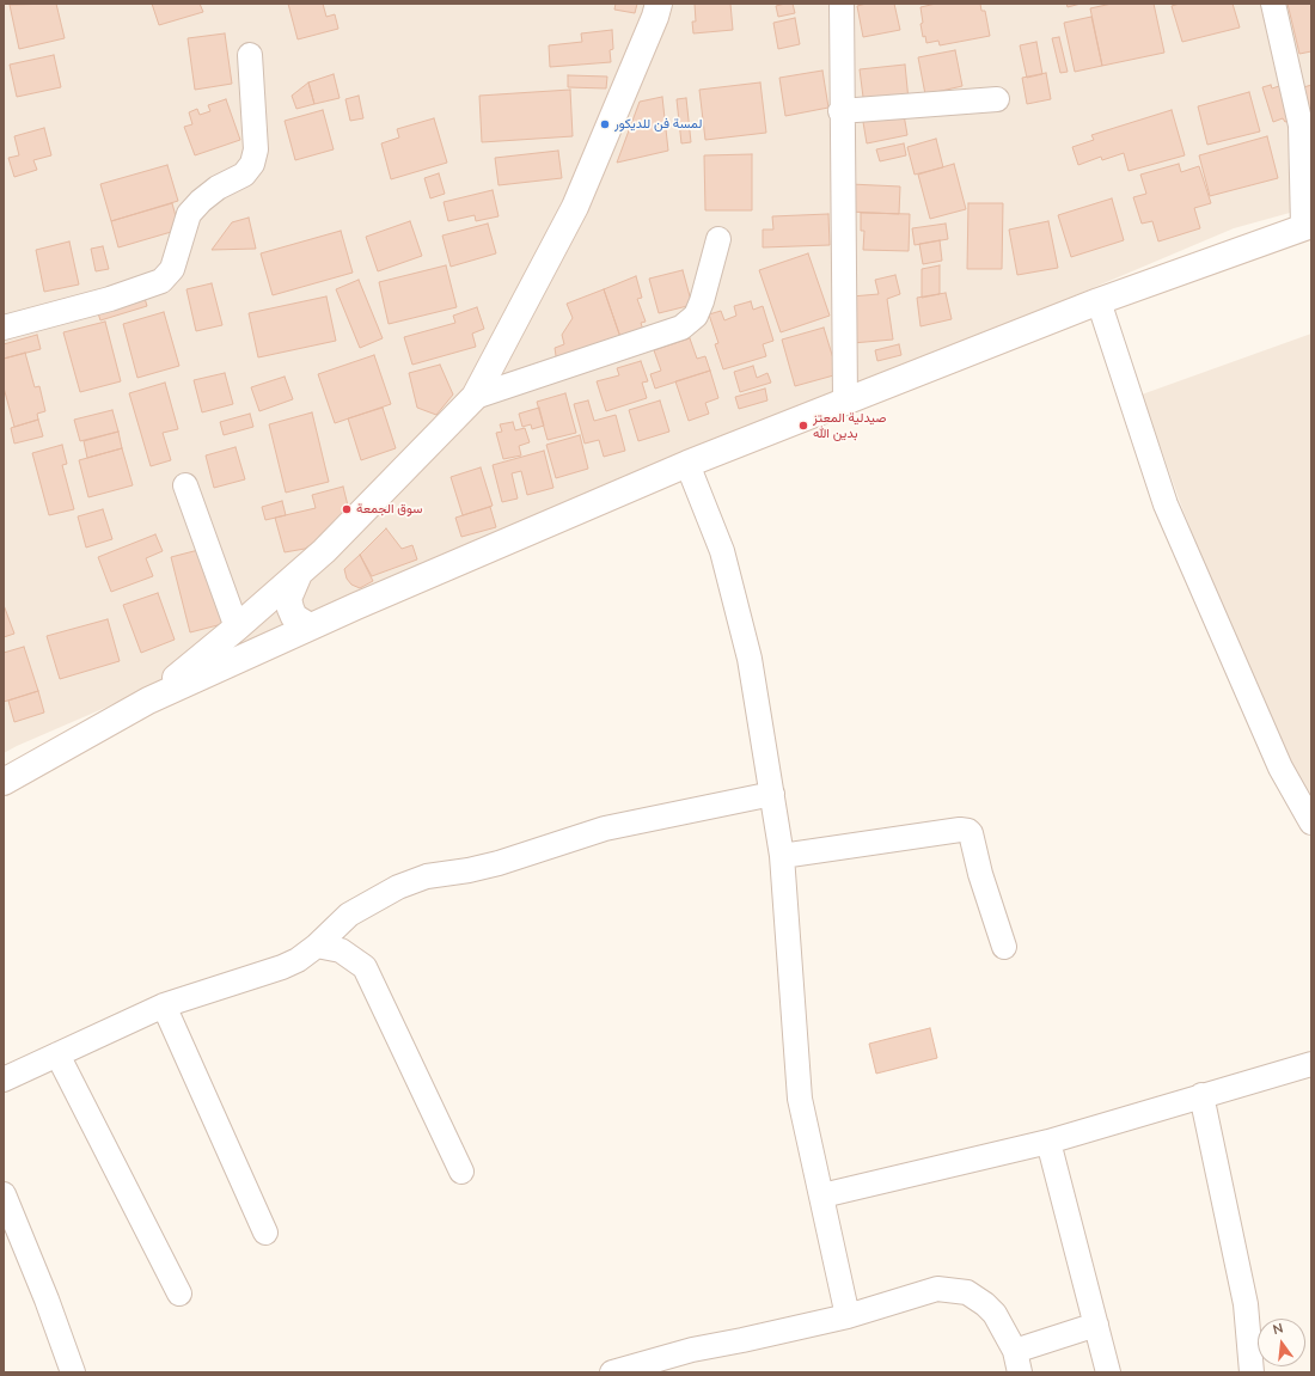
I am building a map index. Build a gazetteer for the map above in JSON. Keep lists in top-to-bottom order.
{
  "places": ["لمسة فن للديكور", "صيدلية المعتز بدين الله", "سوق الجمعة"],
  "north": "top"
}
